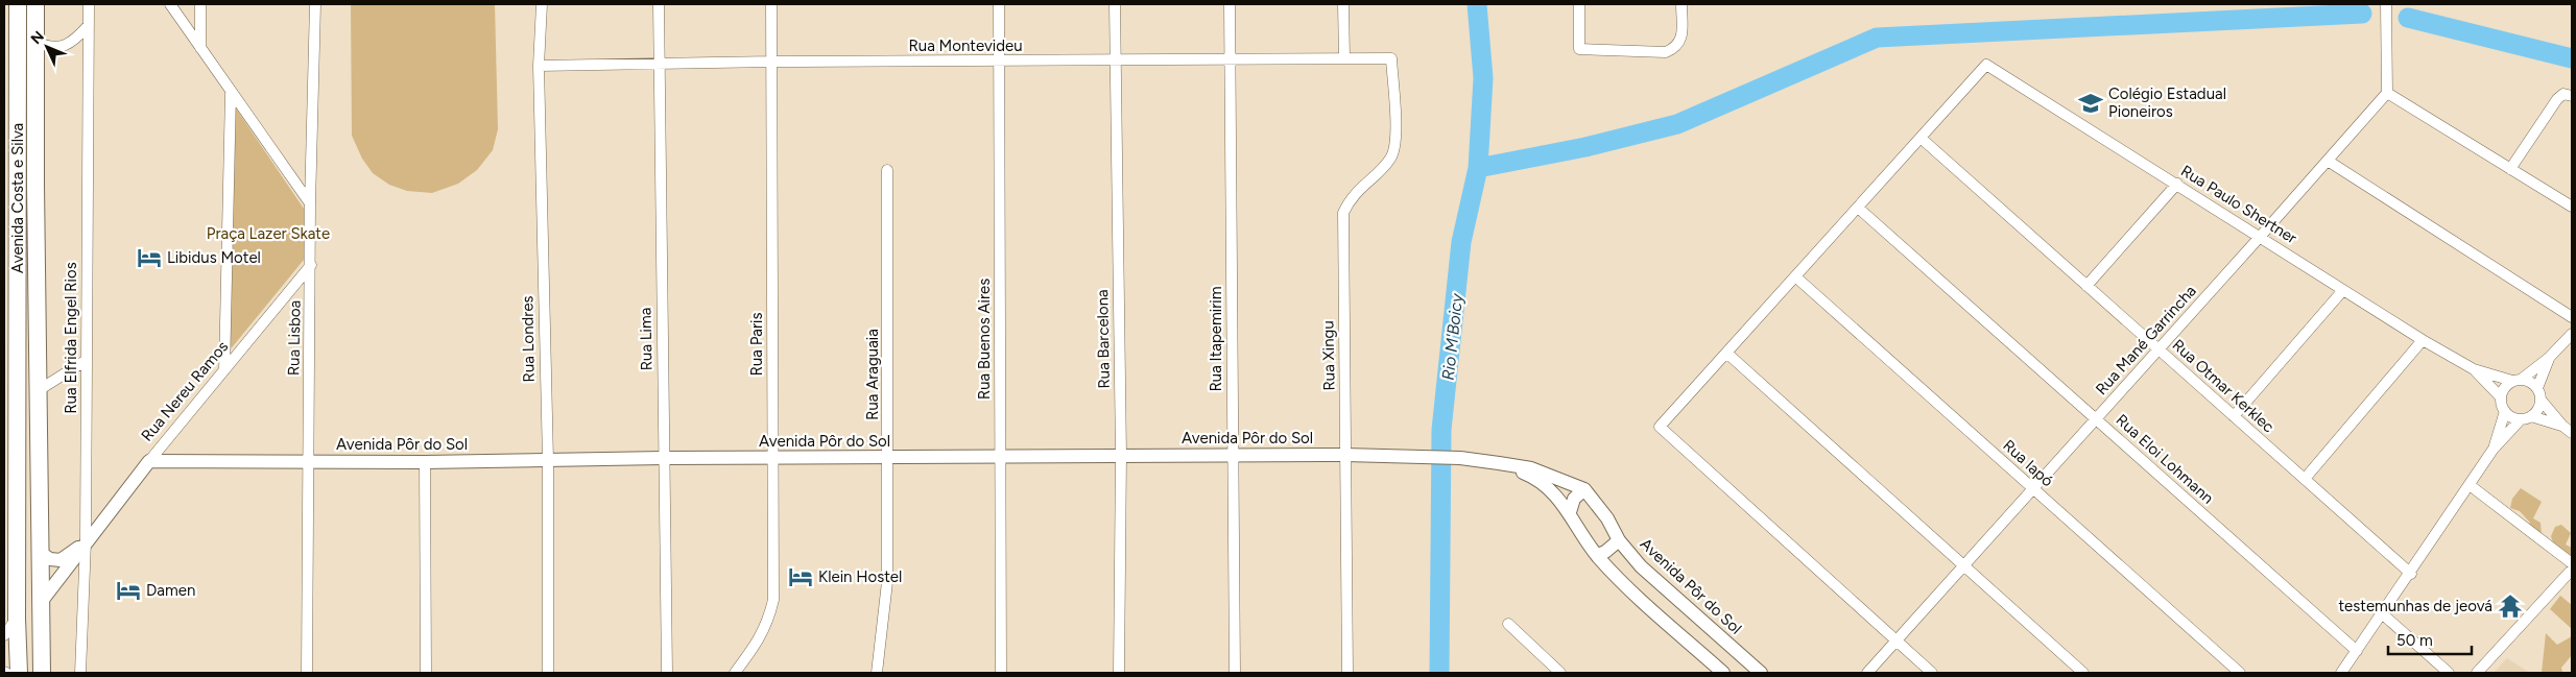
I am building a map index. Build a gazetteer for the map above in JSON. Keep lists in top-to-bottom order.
{
  "streets": {
    "main road": ["Avenida Costa e Silva"],
    "street": [
      "Rua Montevideu",
      "Rua Paulo Shertner",
      "Rua Elfrida Engel Rios",
      "Rua Lisboa",
      "Rua Londres",
      "Rua Lima",
      "Rua Buenos Aires",
      "Rua Barcelona",
      "Rua Itapemirim",
      "Rua Mané Garrincha",
      "Rua Paris",
      "Rua Xingu",
      "Rua Araguaia",
      "Rua Otmar Kerklec",
      "Rua Nereu Ramos",
      "Avenida Pôr do Sol",
      "Rua Eloi Lohmann",
      "Rua Iapó"
    ]
  },
  "crossings": [
    ["Rua Montevideu", "Rua Londres"],
    ["Rua Montevideu", "Rua Lima"],
    ["Rua Montevideu", "Rua Buenos Aires"],
    ["Rua Montevideu", "Rua Barcelona"],
    ["Rua Montevideu", "Rua Itapemirim"],
    ["Rua Montevideu", "Rua Paris"],
    ["Rua Montevideu", "Rua Xingu"],
    ["Rua Paulo Shertner", "Rua Mané Garrincha"],
    ["Rua Paulo Shertner", "Rua Otmar Kerklec"],
    ["Rua Elfrida Engel Rios", "Rua Nereu Ramos"],
    ["Rua Lisboa", "Rua Nereu Ramos"],
    ["Rua Lisboa", "Avenida Pôr do Sol"],
    ["Rua Londres", "Avenida Pôr do Sol"],
    ["Rua Lima", "Avenida Pôr do Sol"],
    ["Rua Buenos Aires", "Avenida Pôr do Sol"],
    ["Rua Barcelona", "Avenida Pôr do Sol"],
    ["Rua Itapemirim", "Avenida Pôr do Sol"],
    ["Rua Mané Garrincha", "Rua Otmar Kerklec"],
    ["Rua Mané Garrincha", "Rua Eloi Lohmann"],
    ["Rua Mané Garrincha", "Rua Iapó"],
    ["Rua Paris", "Avenida Pôr do Sol"],
    ["Rua Xingu", "Avenida Pôr do Sol"],
    ["Rua Araguaia", "Avenida Pôr do Sol"],
    ["Rua Nereu Ramos", "Avenida Pôr do Sol"]
  ],
  "water": ["Rio M'Boicy"],
  "parks": ["Praça Lazer Skate"],
  "places": {
    "school or university": ["Colégio Estadual Pioneiros"],
    "hotel": ["Libidus Motel", "Klein Hostel", "Damen"],
    "temple": ["testemunhas de jeová"]
  },
  "scale_bar": "50 m",
  "north": "top left"
}
